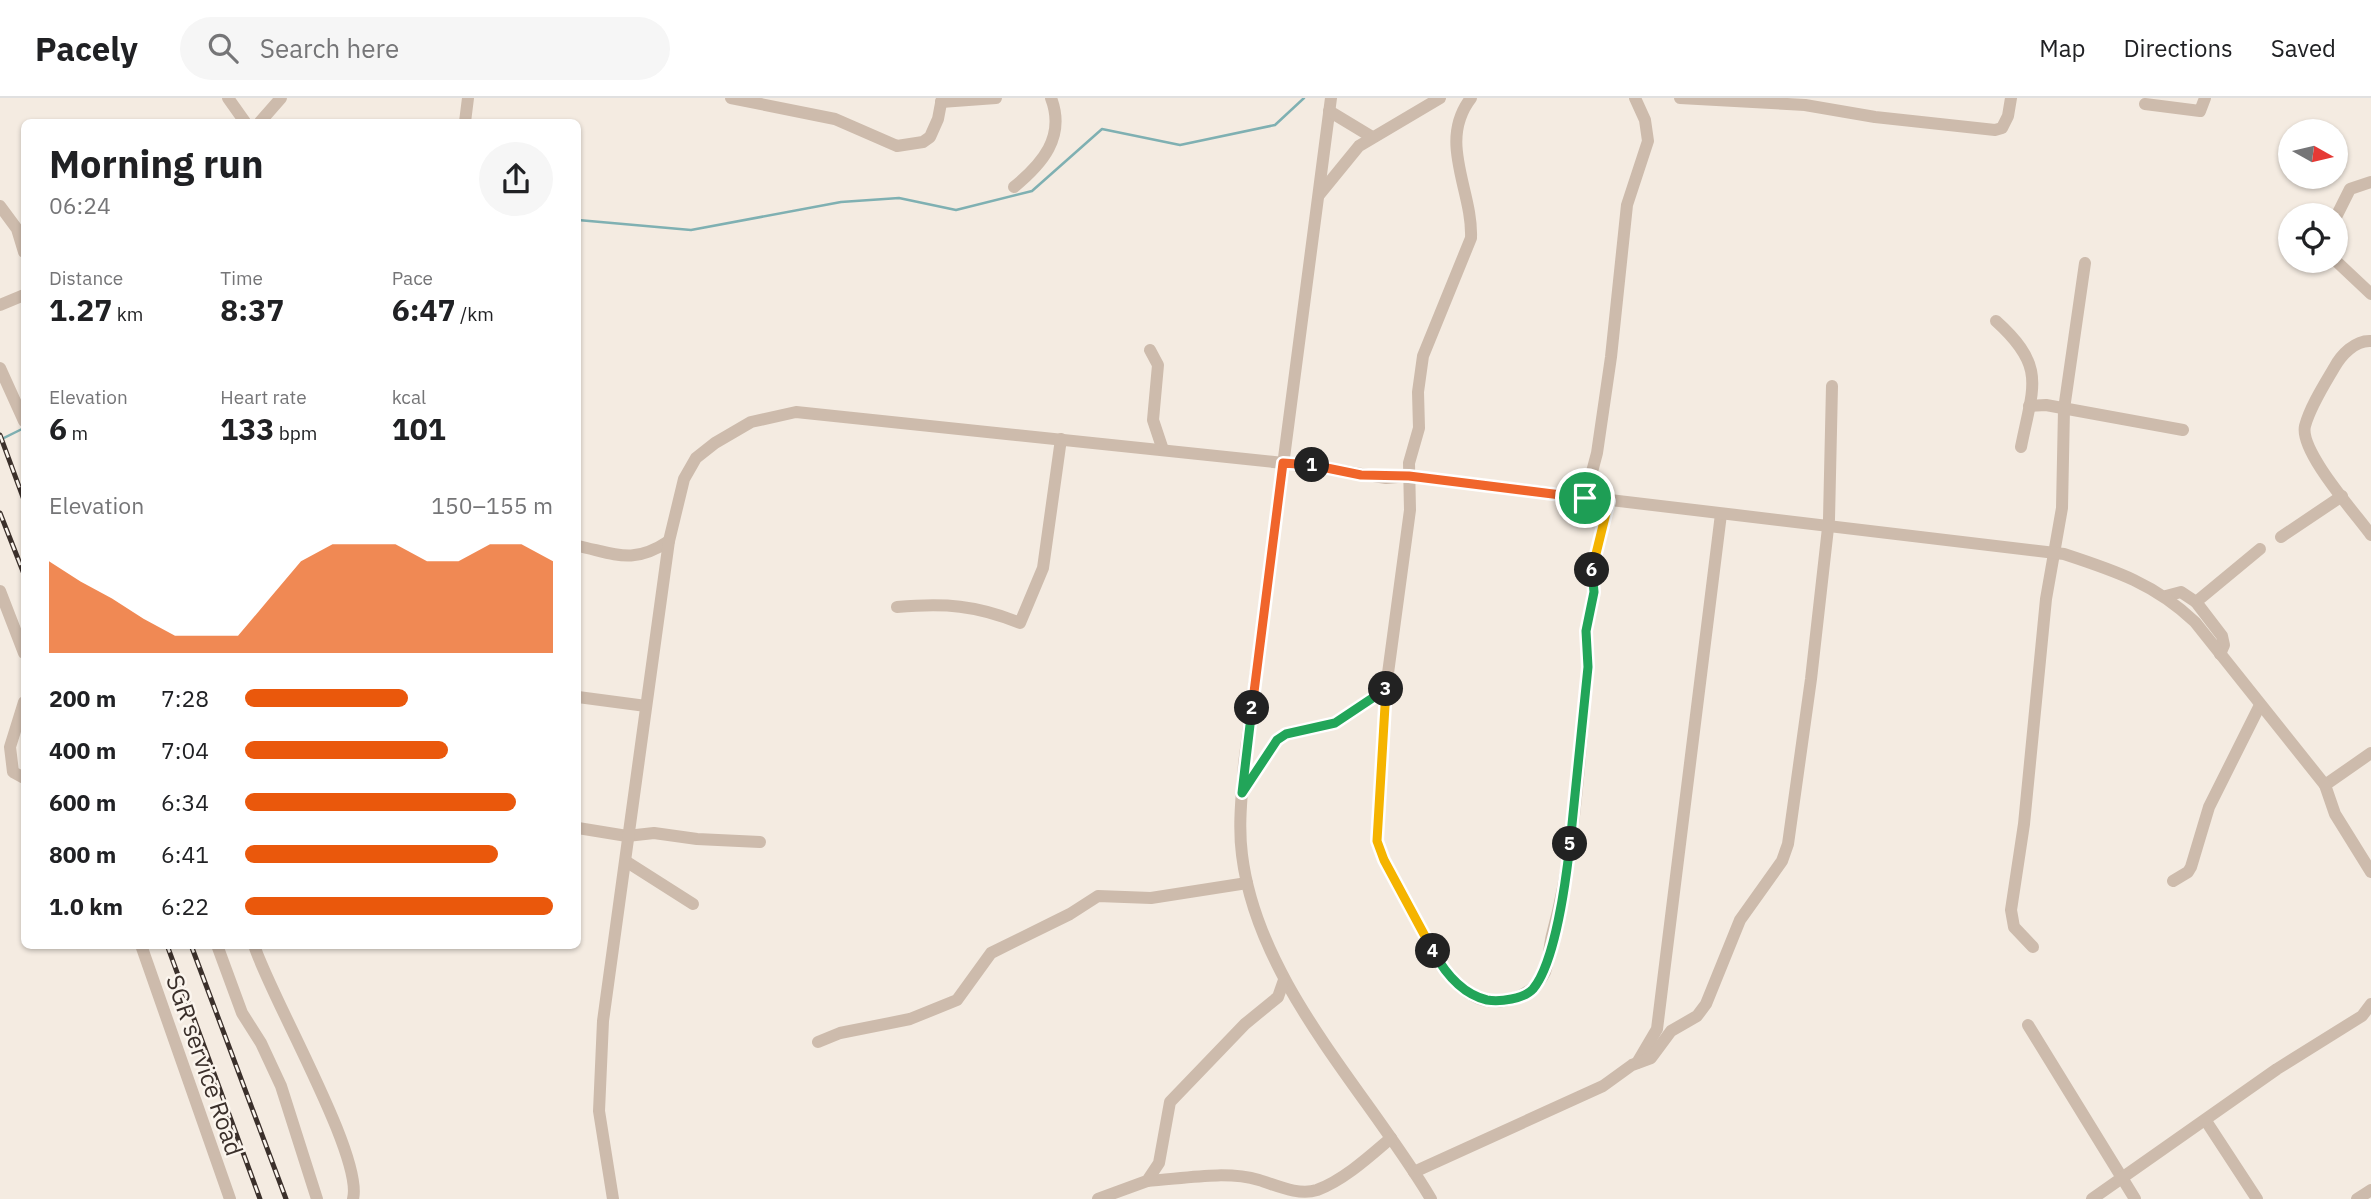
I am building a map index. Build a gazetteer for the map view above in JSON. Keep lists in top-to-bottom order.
{
  "streets": {
    "street": ["SGR service Road"]
  },
  "north": "right",
  "page": {
    "header": "Pacely",
    "search": "Search here",
    "nav": ["Map", "Directions", "Saved"],
    "heading": ["Morning run", "06:24"],
    "stats": [
      ["Distance", "1.27 km"],
      ["Time", "8:37"],
      ["Pace", "6:47 /km"],
      ["Elevation", "6 m"],
      ["Heart rate", "133 bpm"],
      ["kcal", "101"]
    ],
    "pins": [
      "1",
      "6",
      "3",
      "2",
      "5",
      "4"
    ],
    "chart": ["Elevation", "150–155 m"],
    "list": [
      {
        "name": "200 m",
        "note": "7:28"
      },
      {
        "name": "400 m",
        "note": "7:04"
      },
      {
        "name": "600 m",
        "note": "6:34"
      },
      {
        "name": "800 m",
        "note": "6:41"
      },
      {
        "name": "1.0 km",
        "note": "6:22"
      }
    ]
  }
}
